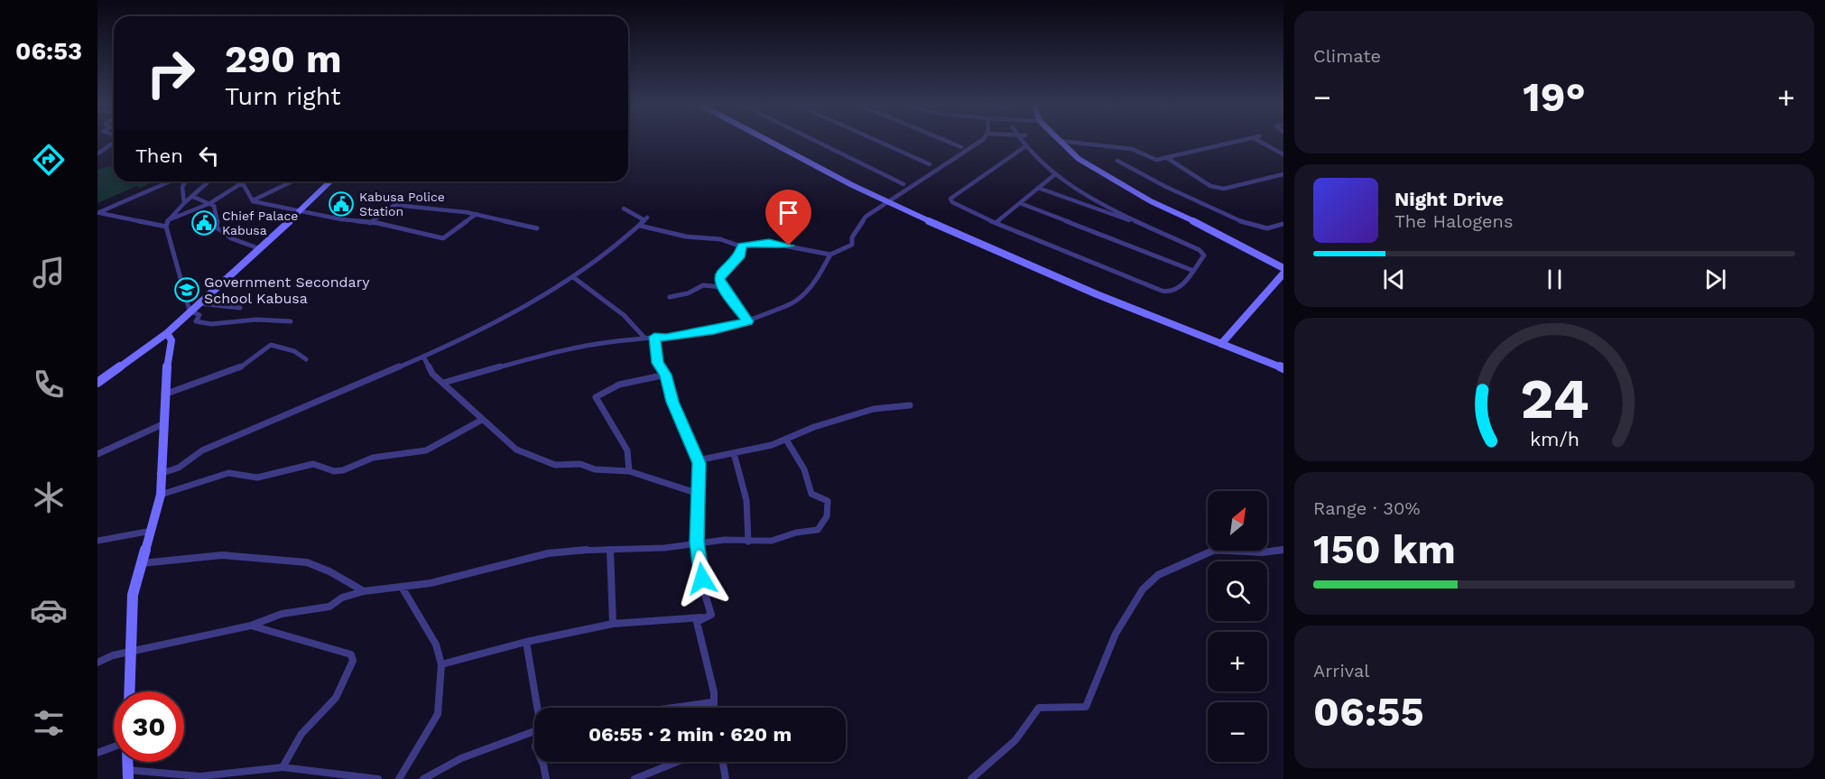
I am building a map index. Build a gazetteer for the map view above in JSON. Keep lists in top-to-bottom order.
{
  "places": {
    "public building": ["Kabusa Police Station", "Chief Palace Kabusa"],
    "school or university": ["Government Secondary School Kabusa"]
  },
  "north": "top right",
  "page": {
    "tabs": "06:53",
    "tile": [
      "Climate",
      ["Range · 30%", "150 km"],
      ["Arrival", "06:55"]
    ],
    "turn": ["290 m", "Turn right"],
    "heat": ["−", "19°", "+"],
    "then": "Then",
    "song": ["Night Drive", "The Halogens"],
    "map_buttons": ["+", "−"],
    "limit": "30",
    "trip": "06:55 · 2 min · 620 m",
    "gauge": ["24", "km/h"]
  }
}
